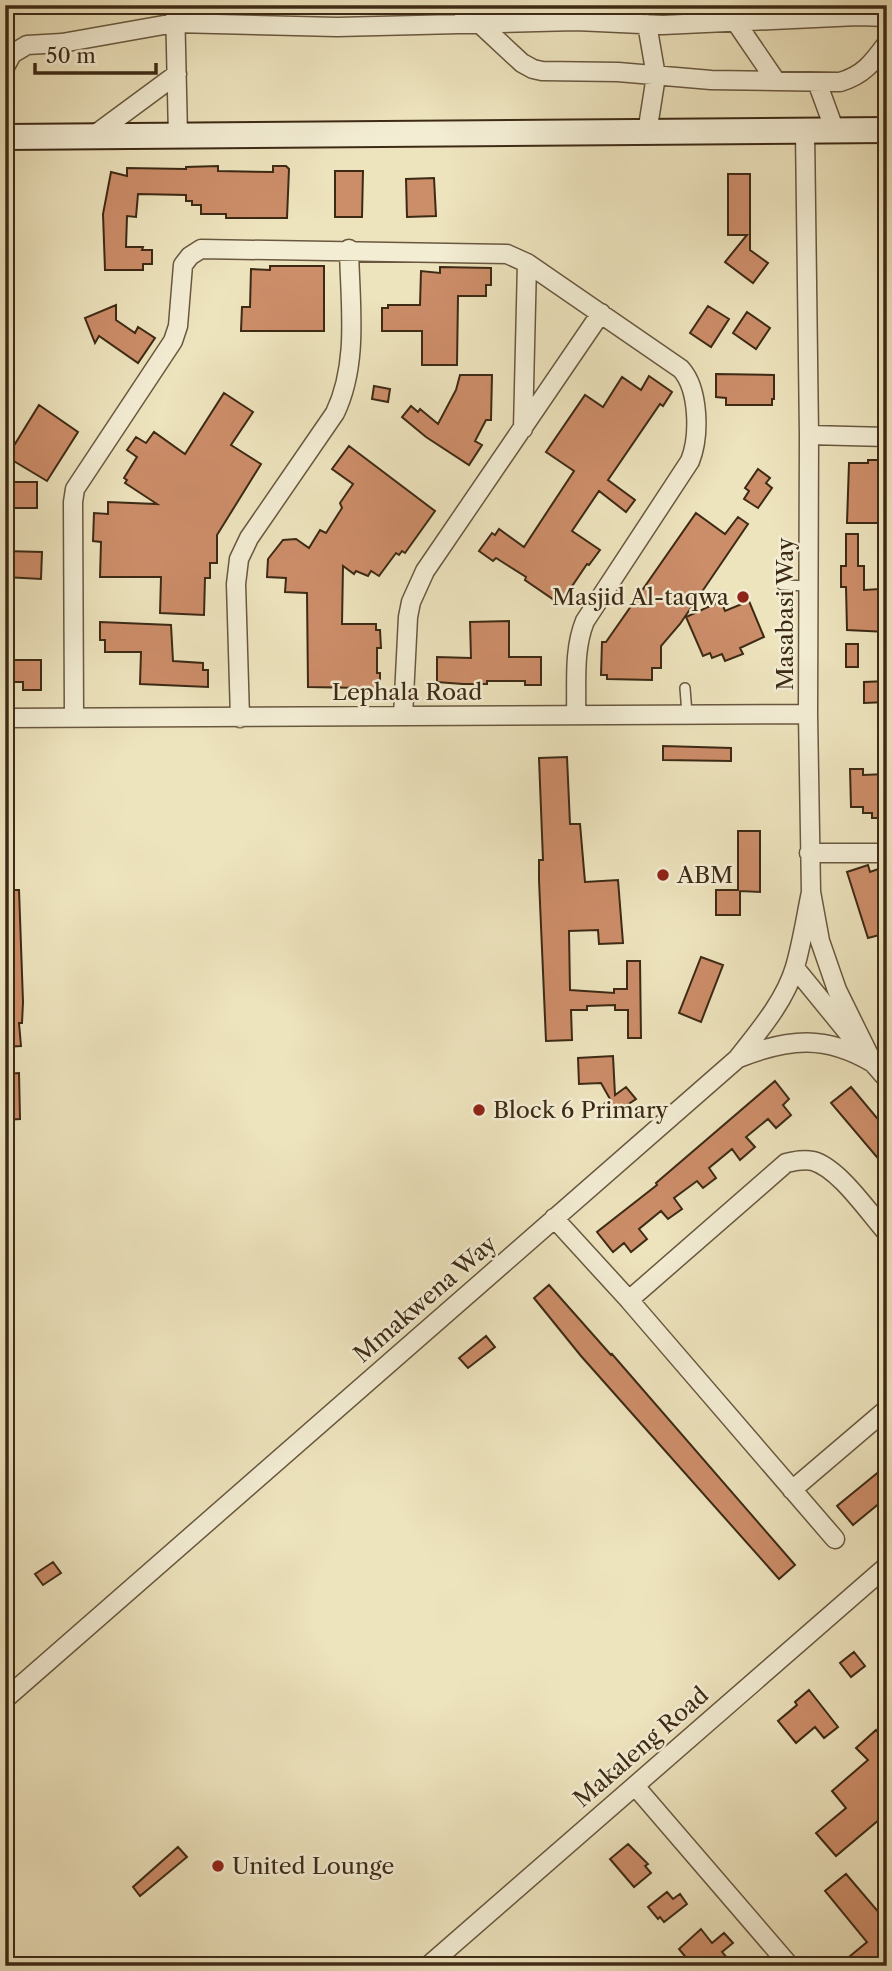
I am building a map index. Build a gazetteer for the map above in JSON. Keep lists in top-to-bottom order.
{
  "streets": {
    "street": [
      "Masabasi Way",
      "Lephala Road",
      "Mmakwena Way",
      "Makaleng Road"
    ]
  },
  "crossings": [
    ["Masabasi Way", "Lephala Road"],
    ["Masabasi Way", "Mmakwena Way"]
  ],
  "places": [
    "Masjid Al-taqwa",
    "ABM",
    "Block 6 Primary",
    "United Lounge"
  ],
  "scale_bar": "50 m"
}
